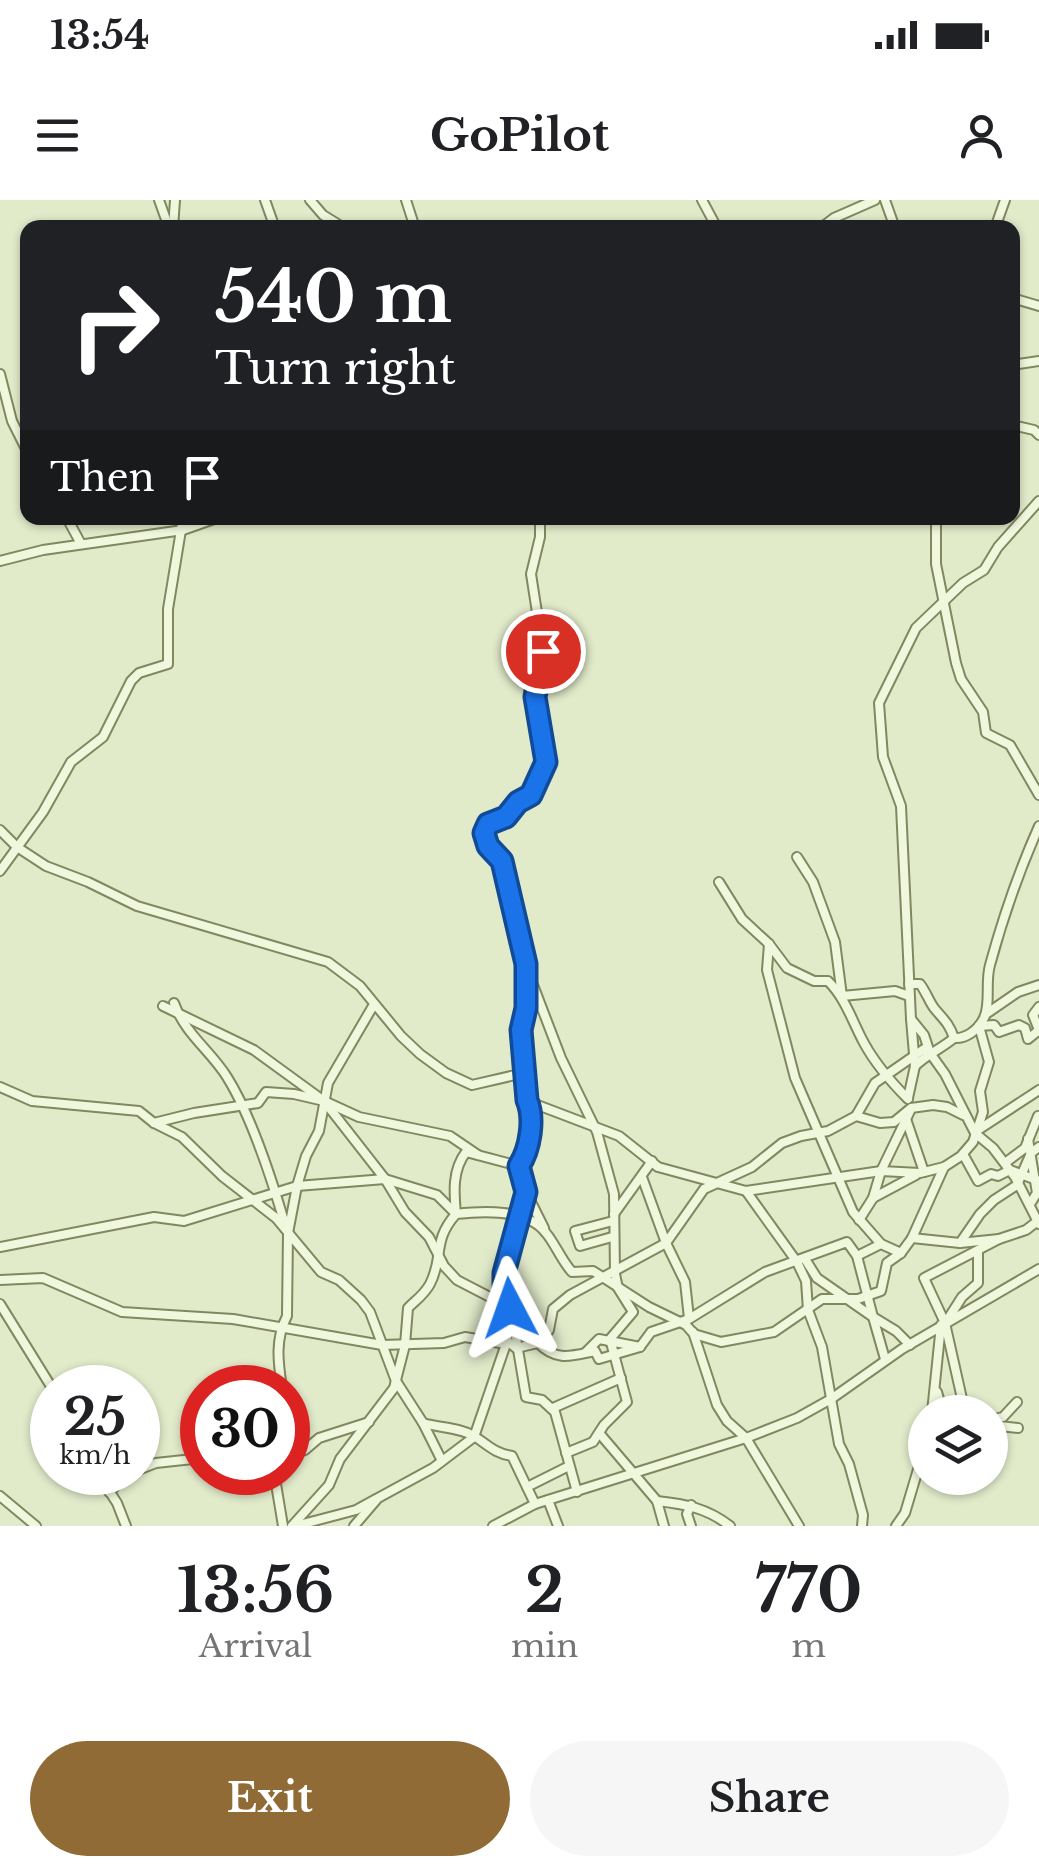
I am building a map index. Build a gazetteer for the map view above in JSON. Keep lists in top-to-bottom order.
{
  "page": {
    "status": "13:54",
    "header": "GoPilot",
    "turn": ["540 m", "Turn right"],
    "then": "Then",
    "speed": "25 km/h",
    "limit": "30",
    "eta": [
      "13:56",
      "Arrival",
      "2",
      "min",
      "770",
      "m"
    ],
    "buttons": ["Exit", "Share"]
  }
}
